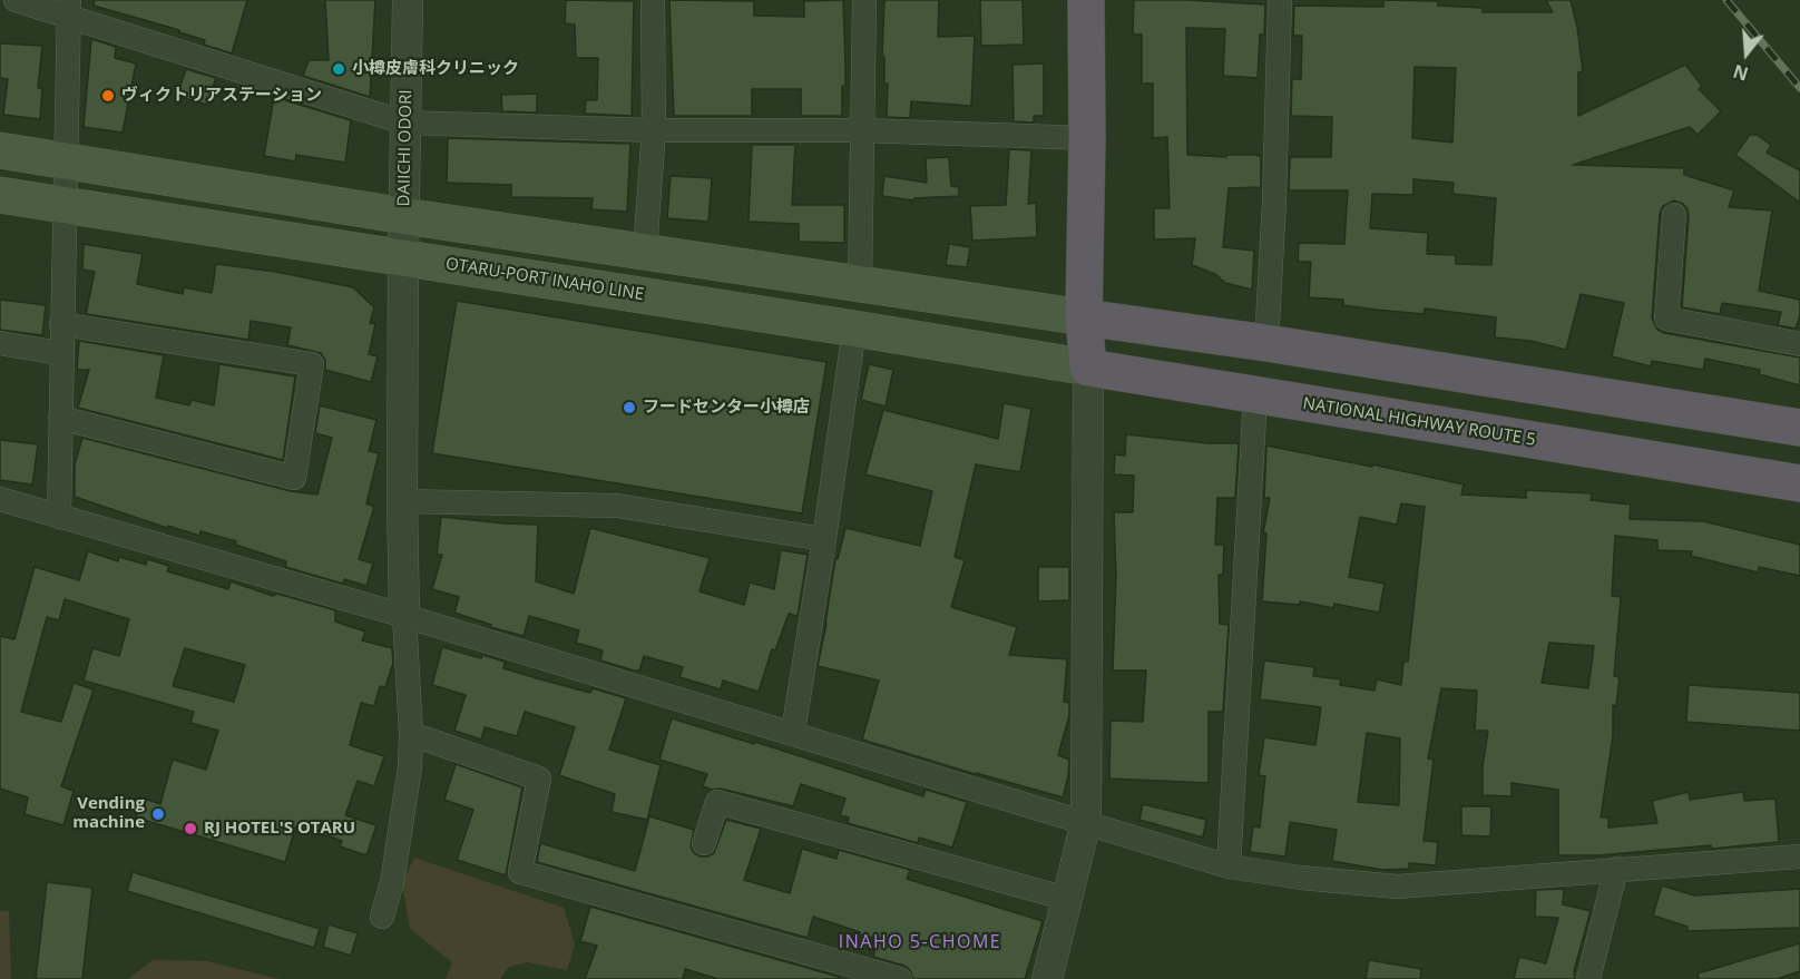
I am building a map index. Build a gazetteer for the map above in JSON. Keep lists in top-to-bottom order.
{
  "streets": {
    "highway": ["NATIONAL HIGHWAY ROUTE 5"],
    "main road": ["OTARU-PORT INAHO LINE"],
    "street": ["DAIICHI ODORI"]
  },
  "crossings": [
    ["DAIICHI ODORI", "OTARU-PORT INAHO LINE"],
    ["OTARU-PORT INAHO LINE", "NATIONAL HIGHWAY ROUTE 5"]
  ],
  "districts": ["INAHO 5-CHOME"],
  "places": [
    "小樽皮膚科クリニック",
    "ヴィクトリアステーション",
    "フードセンター小樽店",
    "Vending machine",
    "RJ HOTEL'S OTARU"
  ],
  "north": "bottom"
}
